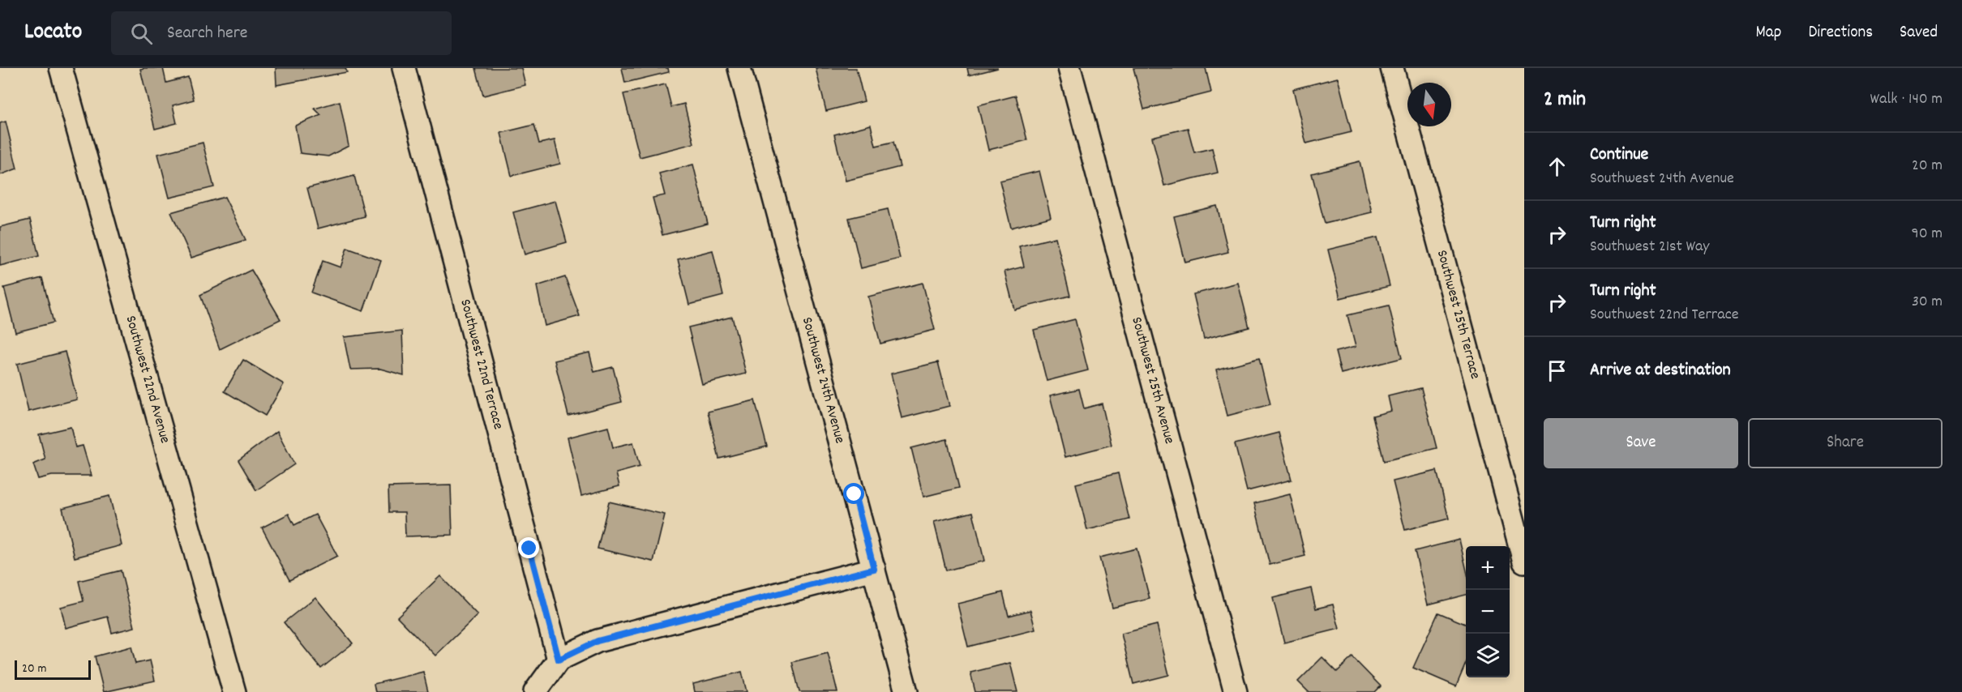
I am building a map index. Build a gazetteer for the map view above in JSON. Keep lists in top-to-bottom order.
{
  "streets": {
    "street": [
      "Southwest 25th Terrace",
      "Southwest 22nd Terrace",
      "Southwest 22nd Avenue",
      "Southwest 24th Avenue",
      "Southwest 25th Avenue"
    ]
  },
  "scale_bar": "20 m",
  "north": "bottom",
  "page": {
    "header": "Locato",
    "search": "Search here",
    "nav": ["Map", "Directions", "Saved"],
    "heading": ["2 min", "Walk · 140 m"],
    "list": [
      ["Continue", "Southwest 24th Avenue", "20 m"],
      ["Turn right", "Southwest 21st Way", "90 m"],
      ["Turn right", "Southwest 22nd Terrace", "30 m"],
      "Arrive at destination"
    ],
    "buttons": ["Save", "Share"],
    "map_buttons": ["+", "−"],
    "scale": "20 m"
  }
}
